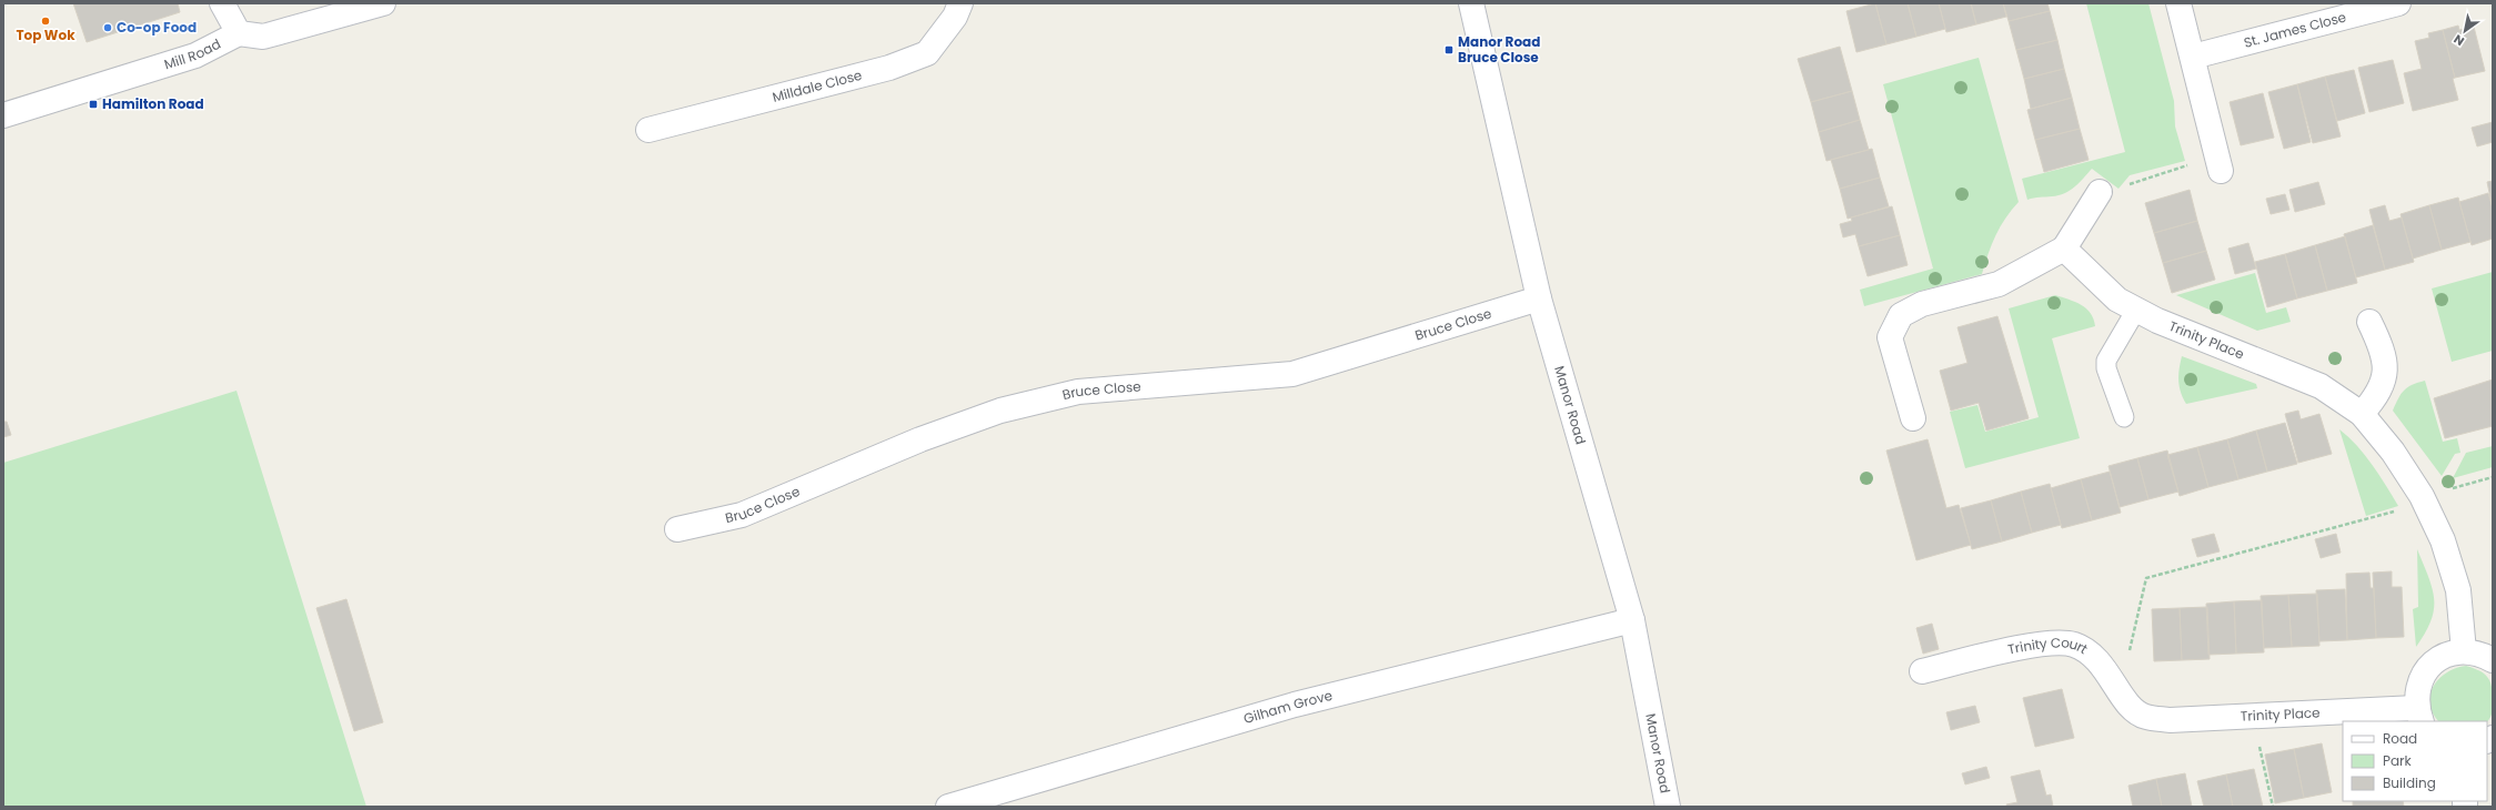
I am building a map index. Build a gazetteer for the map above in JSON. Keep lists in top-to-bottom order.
{
  "streets": {
    "street": [
      "St. James Close",
      "Mill Road",
      "Milldale Close",
      "Bruce Close",
      "Trinity Place",
      "Manor Road",
      "Trinity Court",
      "Gilham Grove"
    ]
  },
  "crossings": [
    ["Bruce Close", "Manor Road"],
    ["Trinity Place", "Trinity Court"],
    ["Manor Road", "Gilham Grove"]
  ],
  "places": {
    "other": ["Top Wok", "Co-op Food"],
    "transit": ["Manor Road Bruce Close", "Hamilton Road"]
  },
  "legend": ["Road", "Park", "Building"],
  "north": "bottom left"
}
